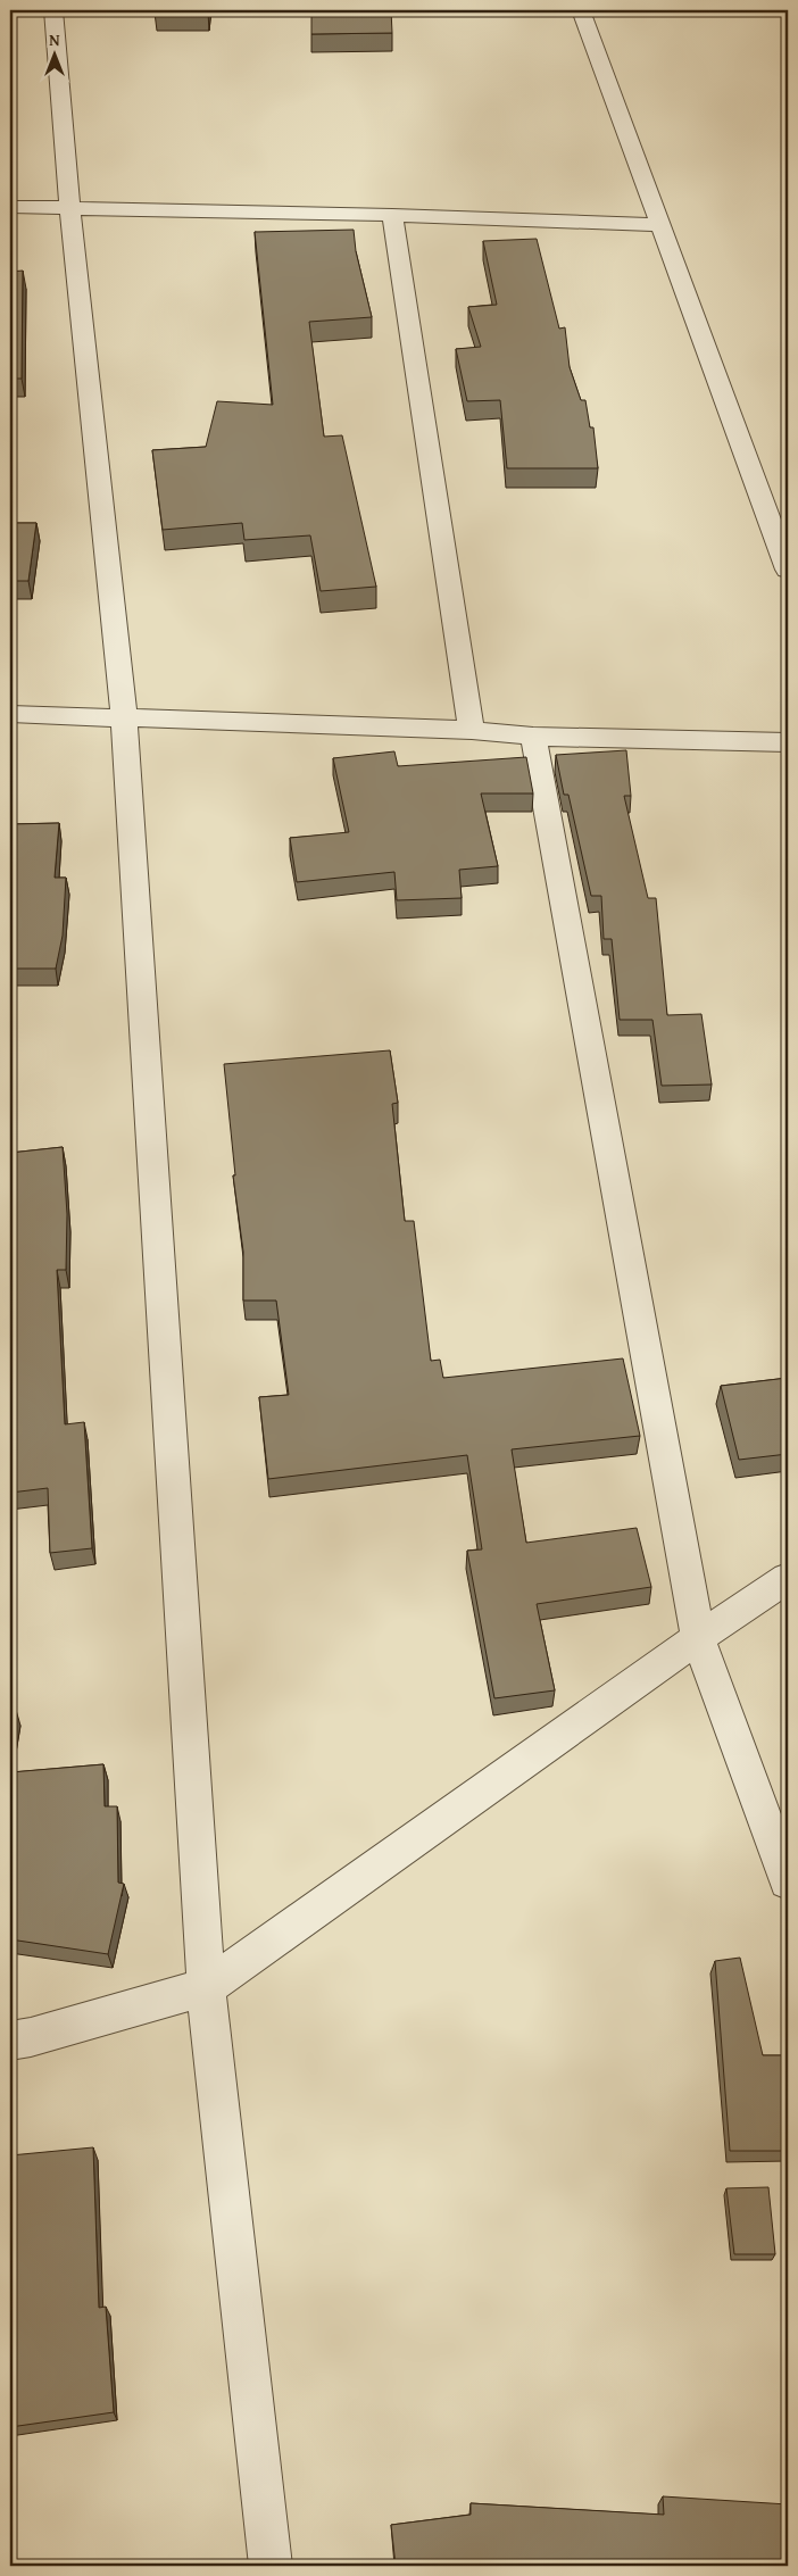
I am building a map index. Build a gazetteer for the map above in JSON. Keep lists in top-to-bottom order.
{
  "north": "top"
}
